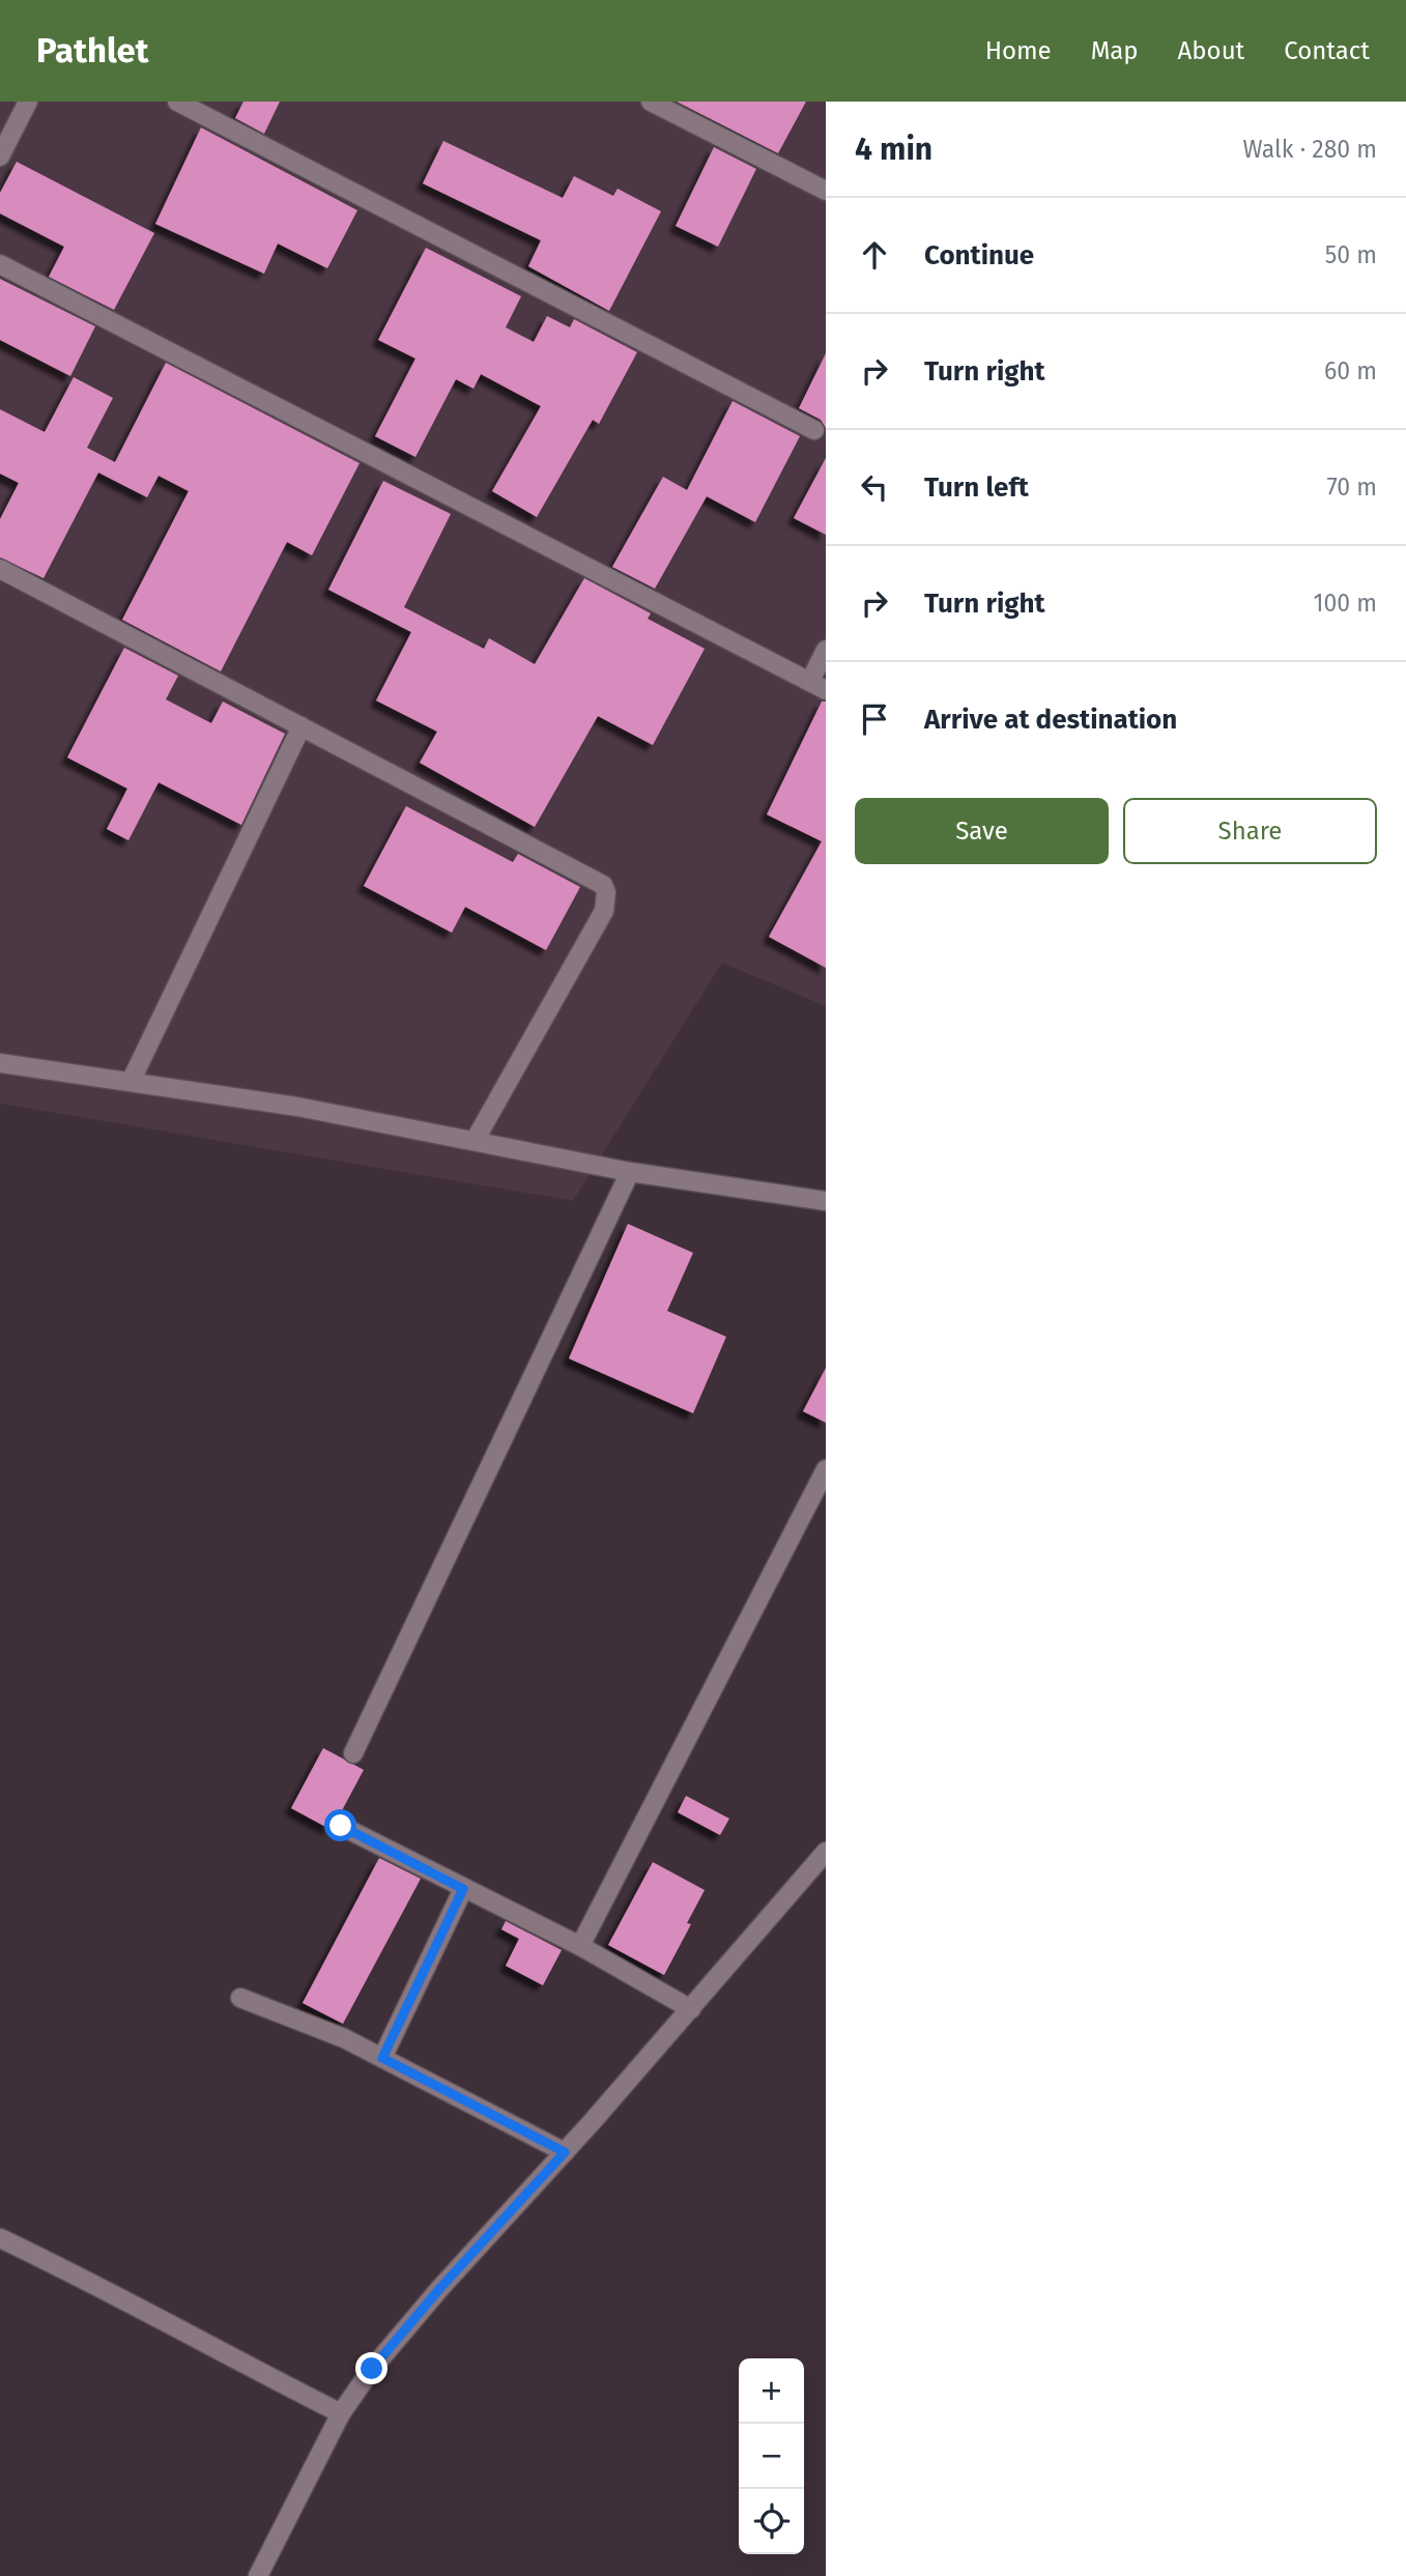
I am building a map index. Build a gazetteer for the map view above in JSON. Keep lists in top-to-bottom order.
{
  "page": {
    "header": "Pathlet",
    "nav": [
      "Home",
      "Map",
      "About",
      "Contact"
    ],
    "heading": ["4 min", "Walk · 280 m"],
    "list": [
      ["Continue", "50 m"],
      ["Turn right", "60 m"],
      ["Turn left", "70 m"],
      ["Turn right", "100 m"],
      "Arrive at destination"
    ],
    "buttons": ["Save", "Share"],
    "map_buttons": ["+", "−"]
  }
}
